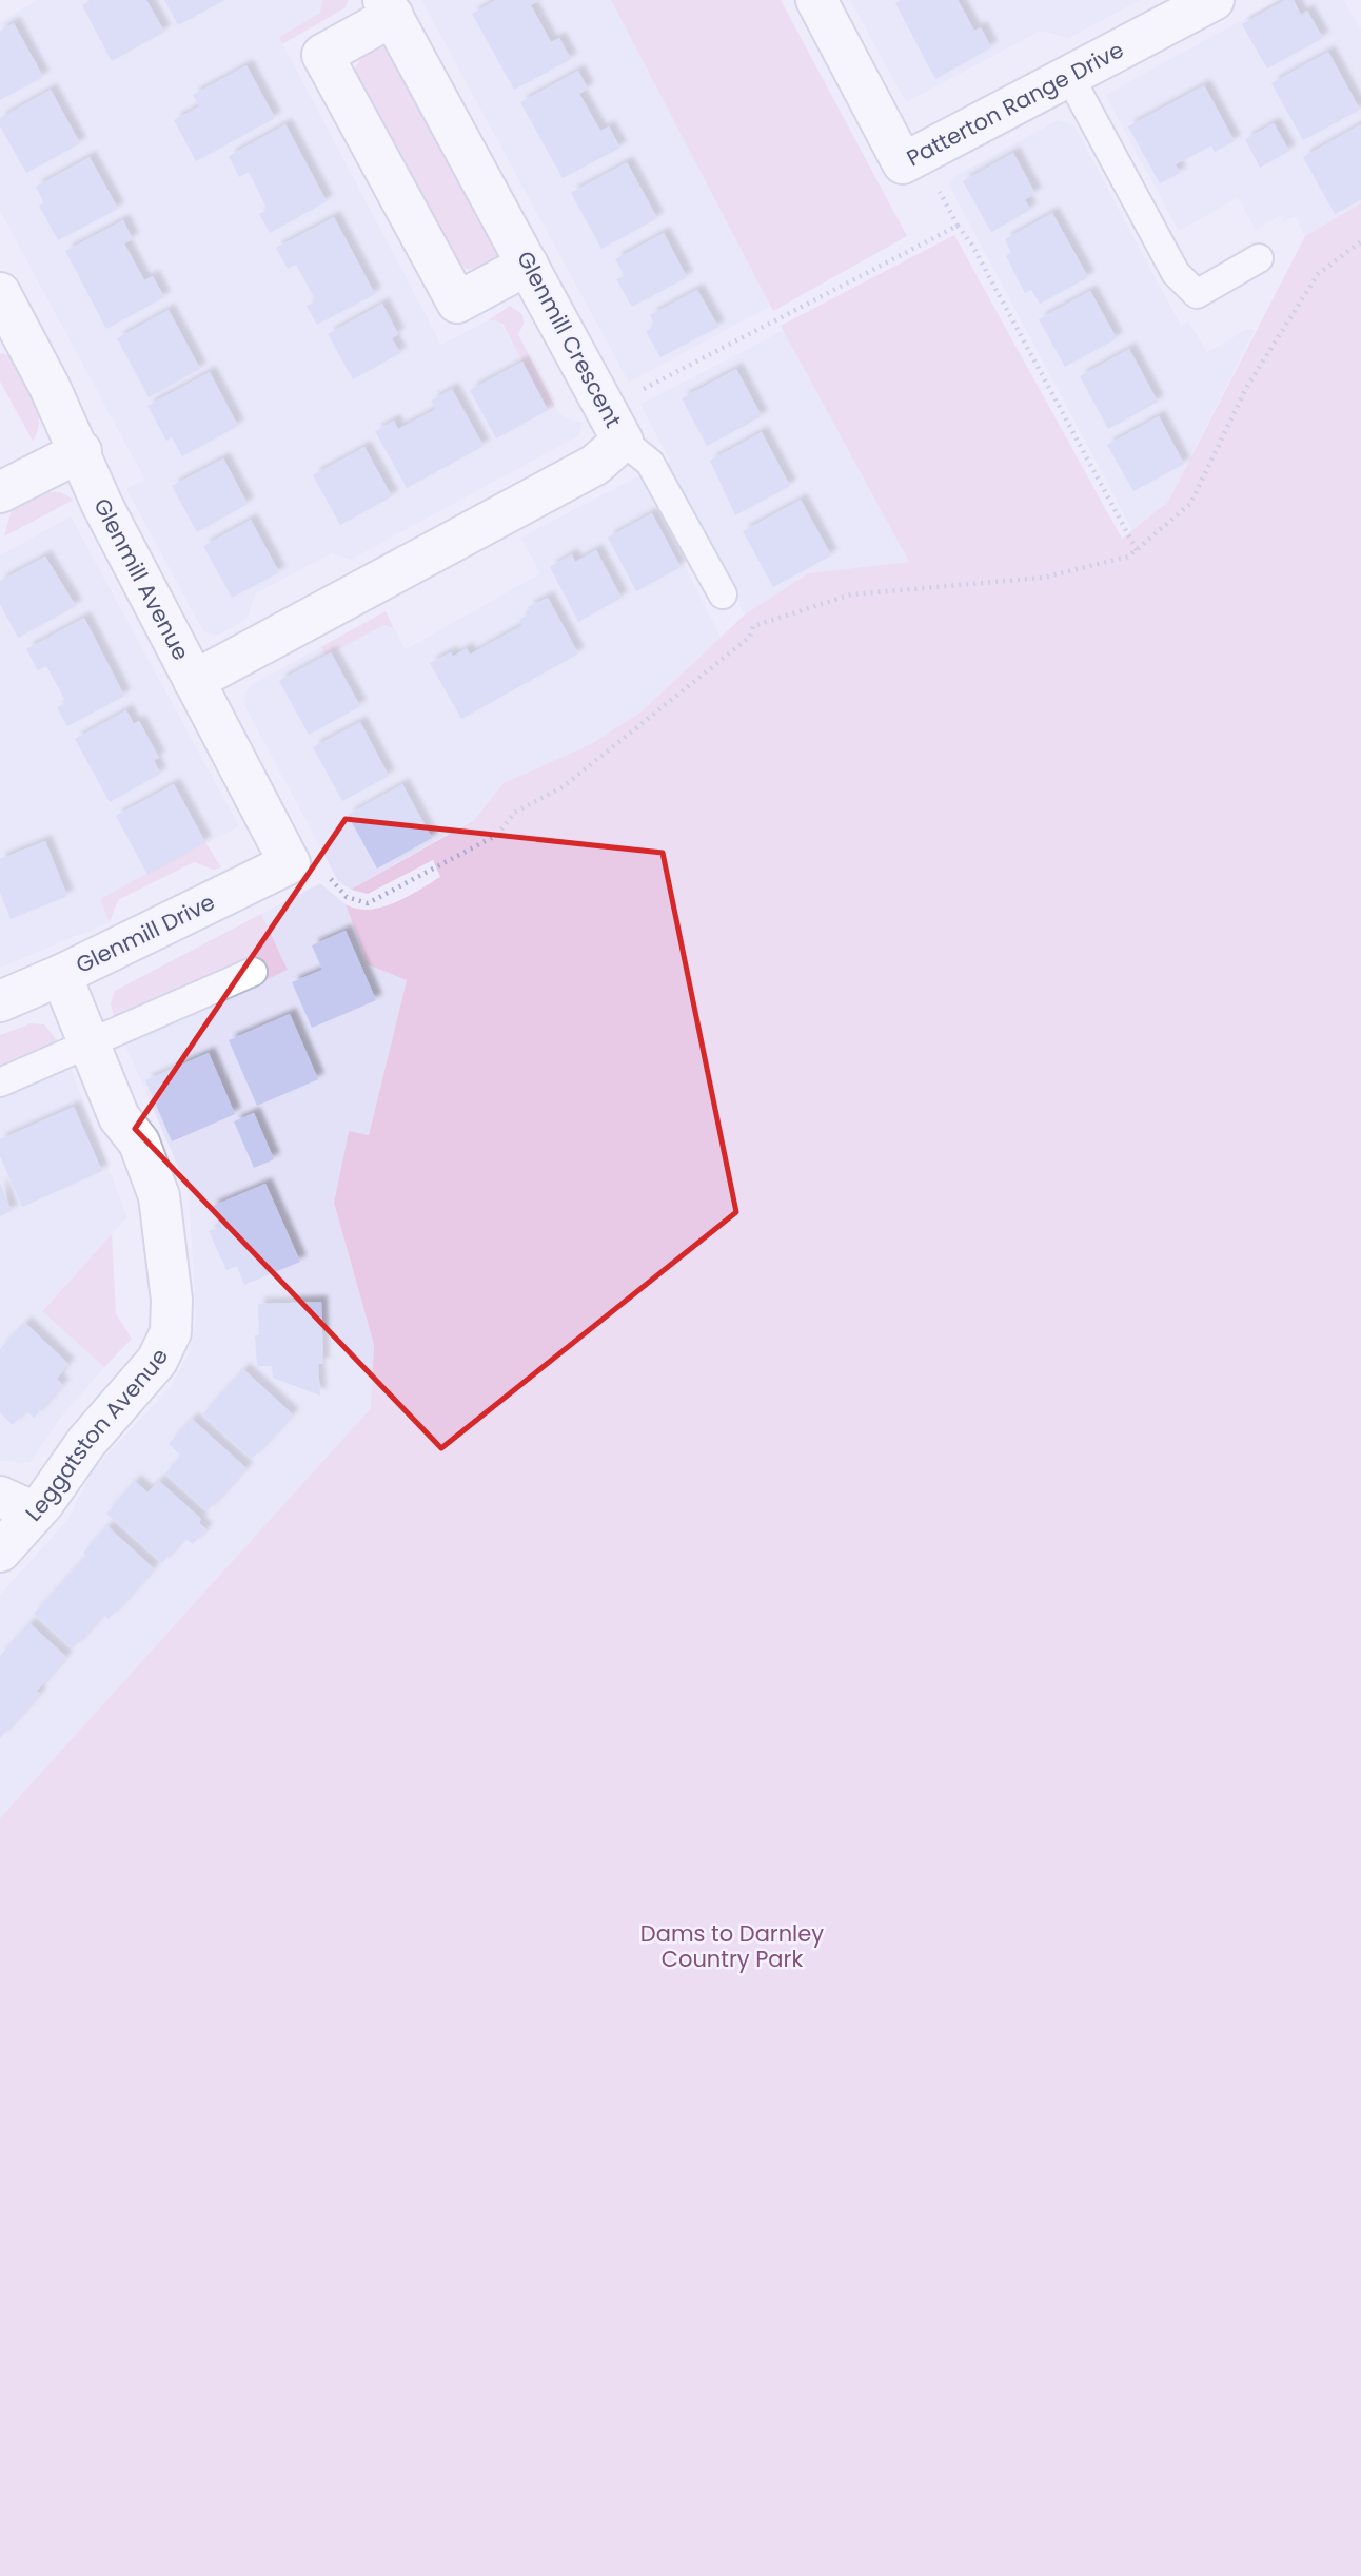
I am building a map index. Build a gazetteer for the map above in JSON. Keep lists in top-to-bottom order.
{
  "streets": {
    "street": [
      "Patterton Range Drive",
      "Glenmill Crescent",
      "Glenmill Avenue",
      "Glenmill Drive",
      "Leggatston Avenue"
    ]
  },
  "crossings": [
    ["Glenmill Crescent", "Glenmill Avenue"],
    ["Glenmill Avenue", "Glenmill Drive"],
    ["Glenmill Drive", "Leggatston Avenue"]
  ],
  "parks": ["Dams to Darnley Country Park"]
}
